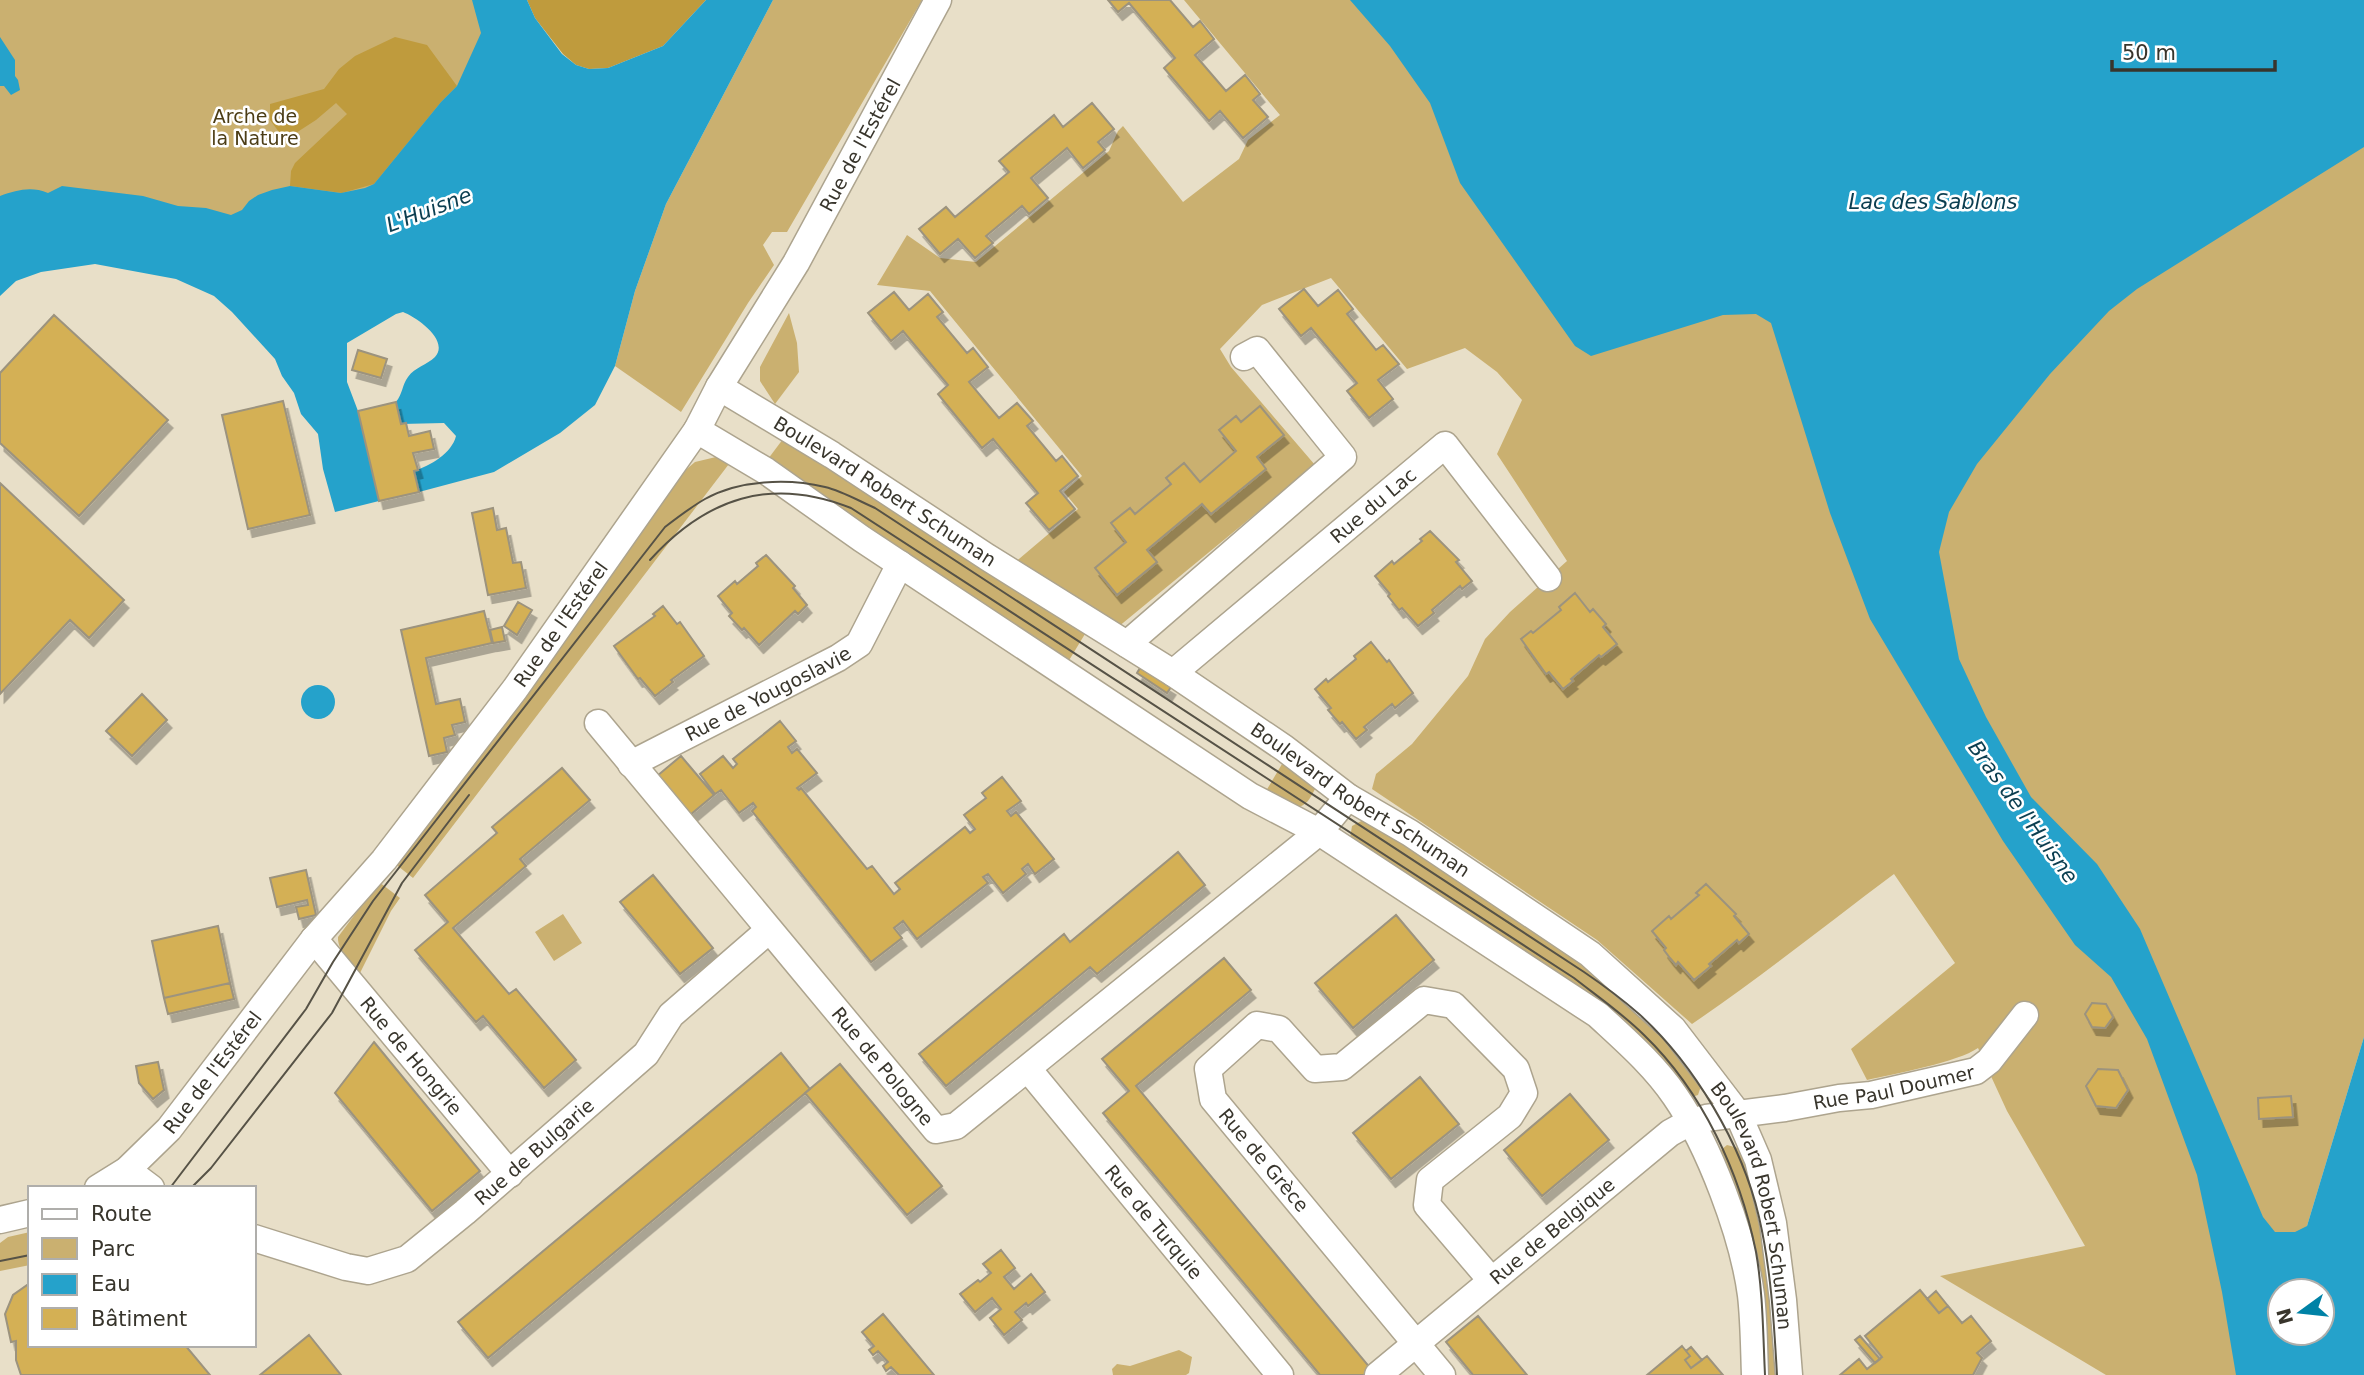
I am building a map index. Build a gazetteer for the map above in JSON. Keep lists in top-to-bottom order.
{
  "streets": {
    "street": [
      "Rue de l'Estérel",
      "Boulevard Robert Schuman",
      "Rue du Lac",
      "Rue de Yougoslavie",
      "Rue de Hongrie",
      "Rue de Pologne",
      "Rue Paul Doumer",
      "Rue de Bulgarie",
      "Rue de Grèce",
      "Rue de Turquie",
      "Rue de Belgique"
    ]
  },
  "crossings": [
    ["Rue de l'Estérel", "Boulevard Robert Schuman"],
    ["Rue de l'Estérel", "Rue de Hongrie"],
    ["Boulevard Robert Schuman", "Rue du Lac"],
    ["Boulevard Robert Schuman", "Rue de Yougoslavie"],
    ["Boulevard Robert Schuman", "Rue de Pologne"],
    ["Boulevard Robert Schuman", "Rue Paul Doumer"],
    ["Boulevard Robert Schuman", "Rue de Belgique"],
    ["Rue de Yougoslavie", "Rue de Pologne"],
    ["Rue de Hongrie", "Rue de Bulgarie"],
    ["Rue de Pologne", "Rue de Bulgarie"],
    ["Rue de Pologne", "Rue de Turquie"],
    ["Rue Paul Doumer", "Rue de Belgique"],
    ["Rue de Grèce", "Rue de Belgique"]
  ],
  "water": ["Lac des Sablons", "L'Huisne", "Bras de l'Huisne"],
  "parks": ["Arche de la Nature"],
  "legend": [
    "Route",
    "Parc",
    "Eau",
    "Bâtiment"
  ],
  "scale_bar": "50 m",
  "north": "left"
}
